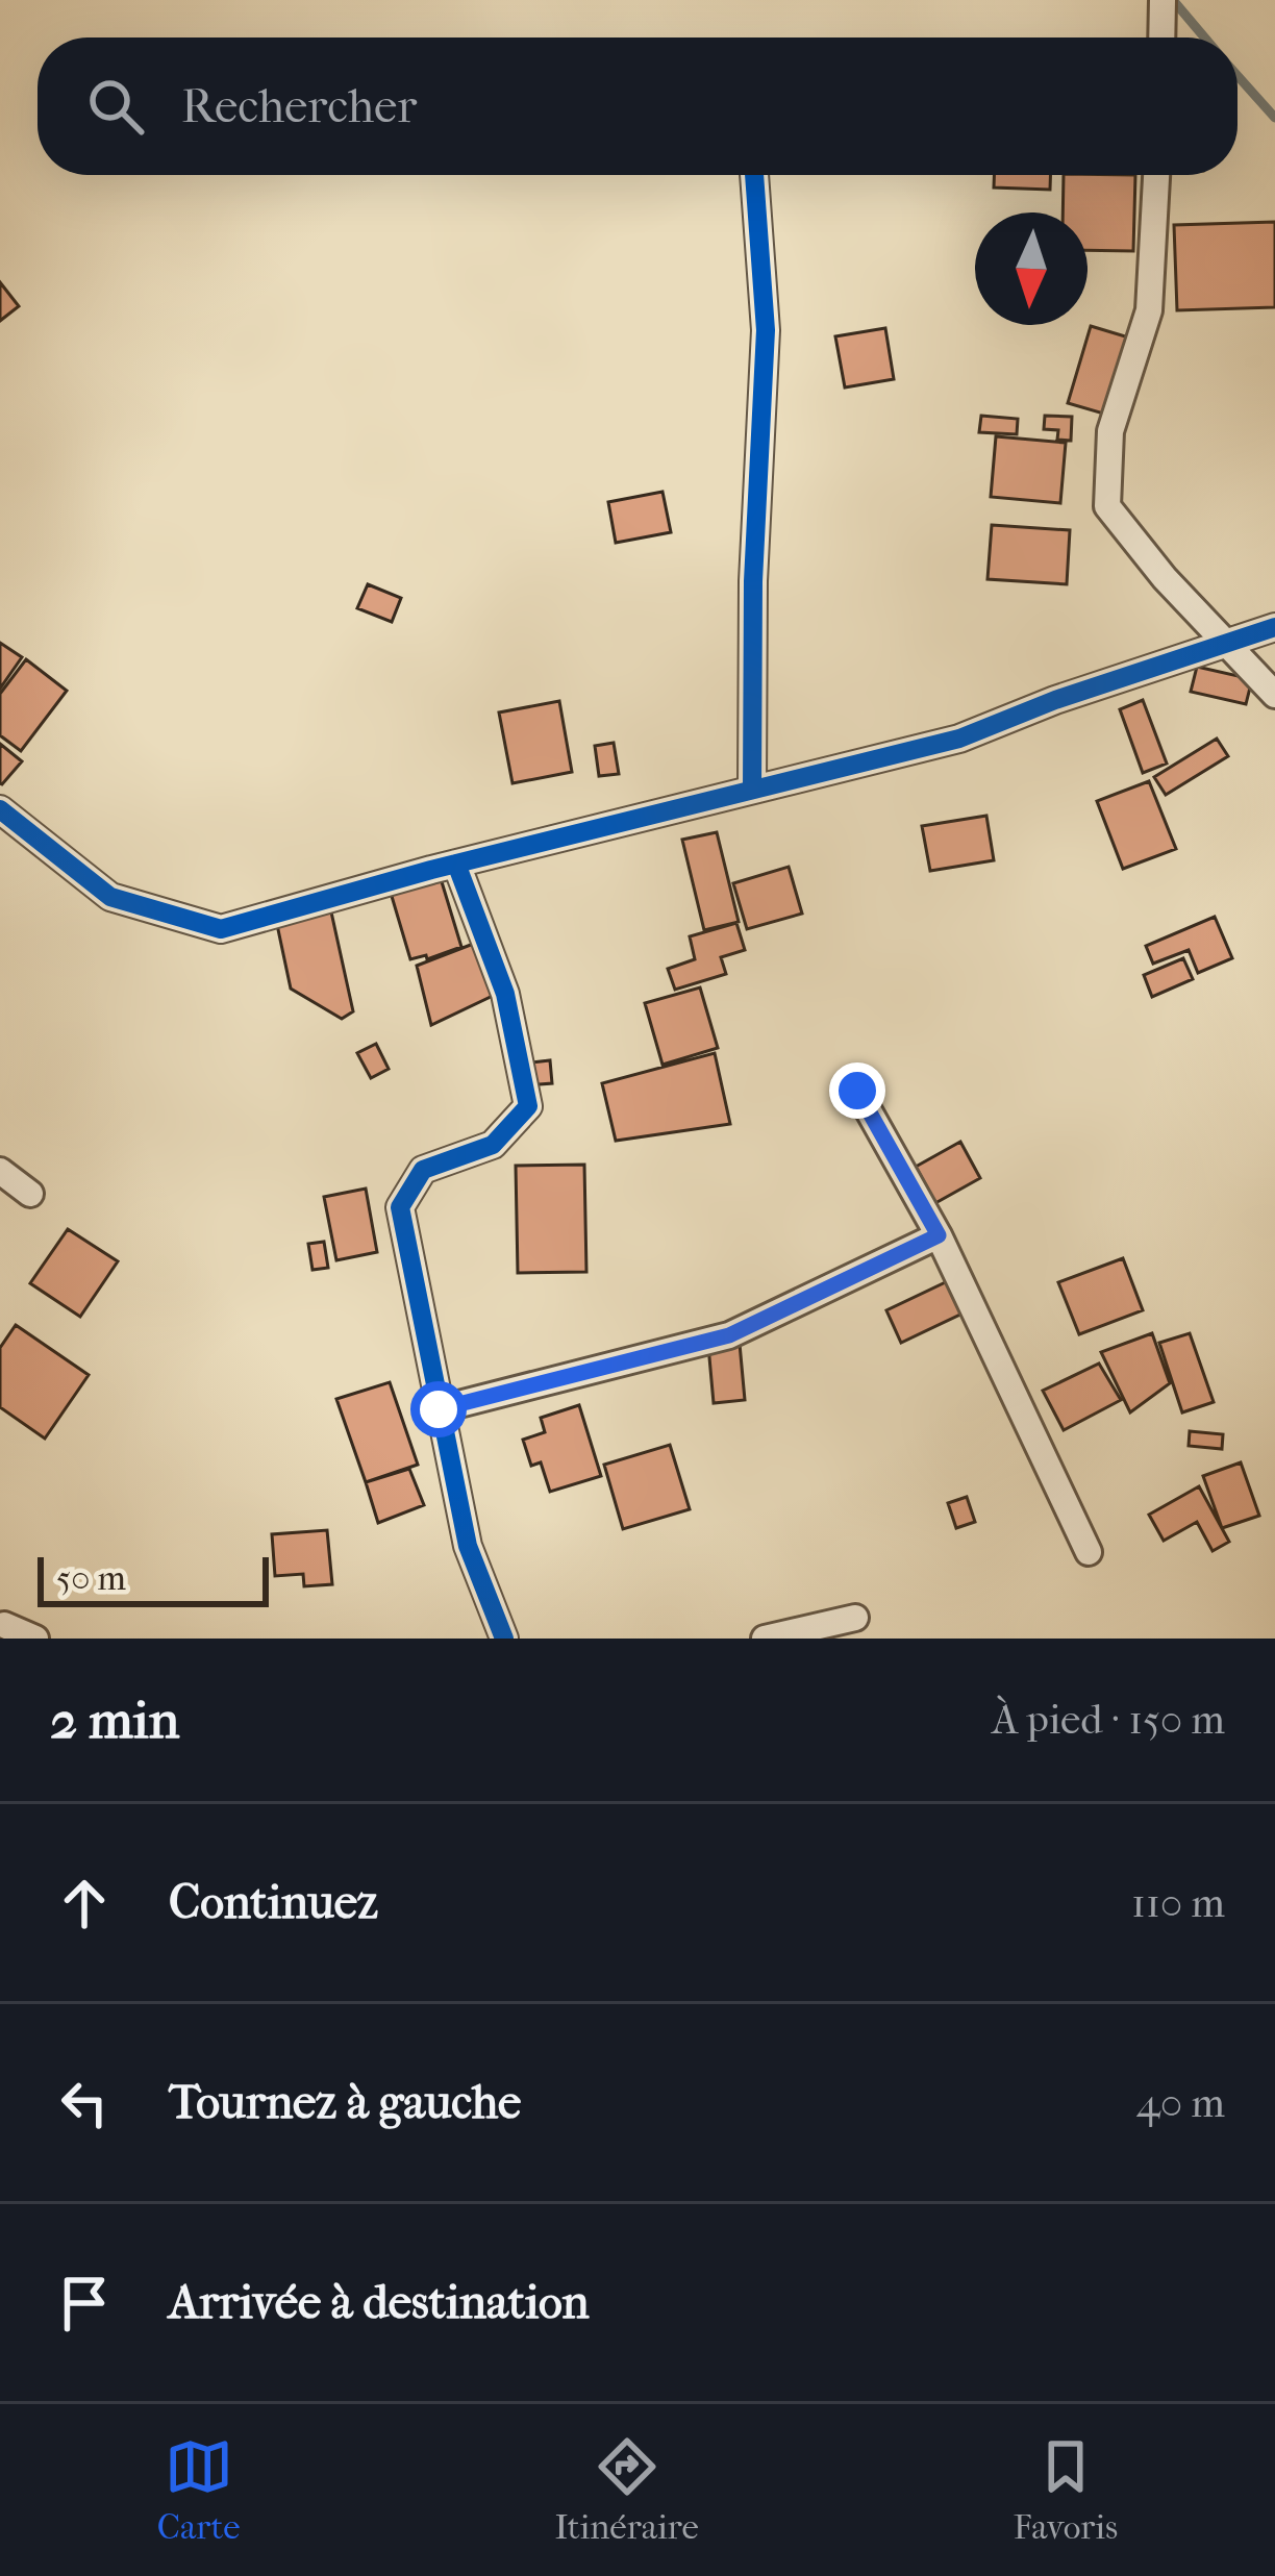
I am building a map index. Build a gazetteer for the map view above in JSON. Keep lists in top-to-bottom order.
{
  "scale_bar": "50 m",
  "north": "bottom",
  "page": {
    "search": "Rechercher",
    "scale": "50 m",
    "heading": ["2 min", "À pied · 150 m"],
    "list": [
      ["Continuez", "110 m"],
      ["Tournez à gauche", "40 m"],
      "Arrivée à destination"
    ],
    "nav": ["Carte", "Itinéraire", "Favoris"]
  }
}
